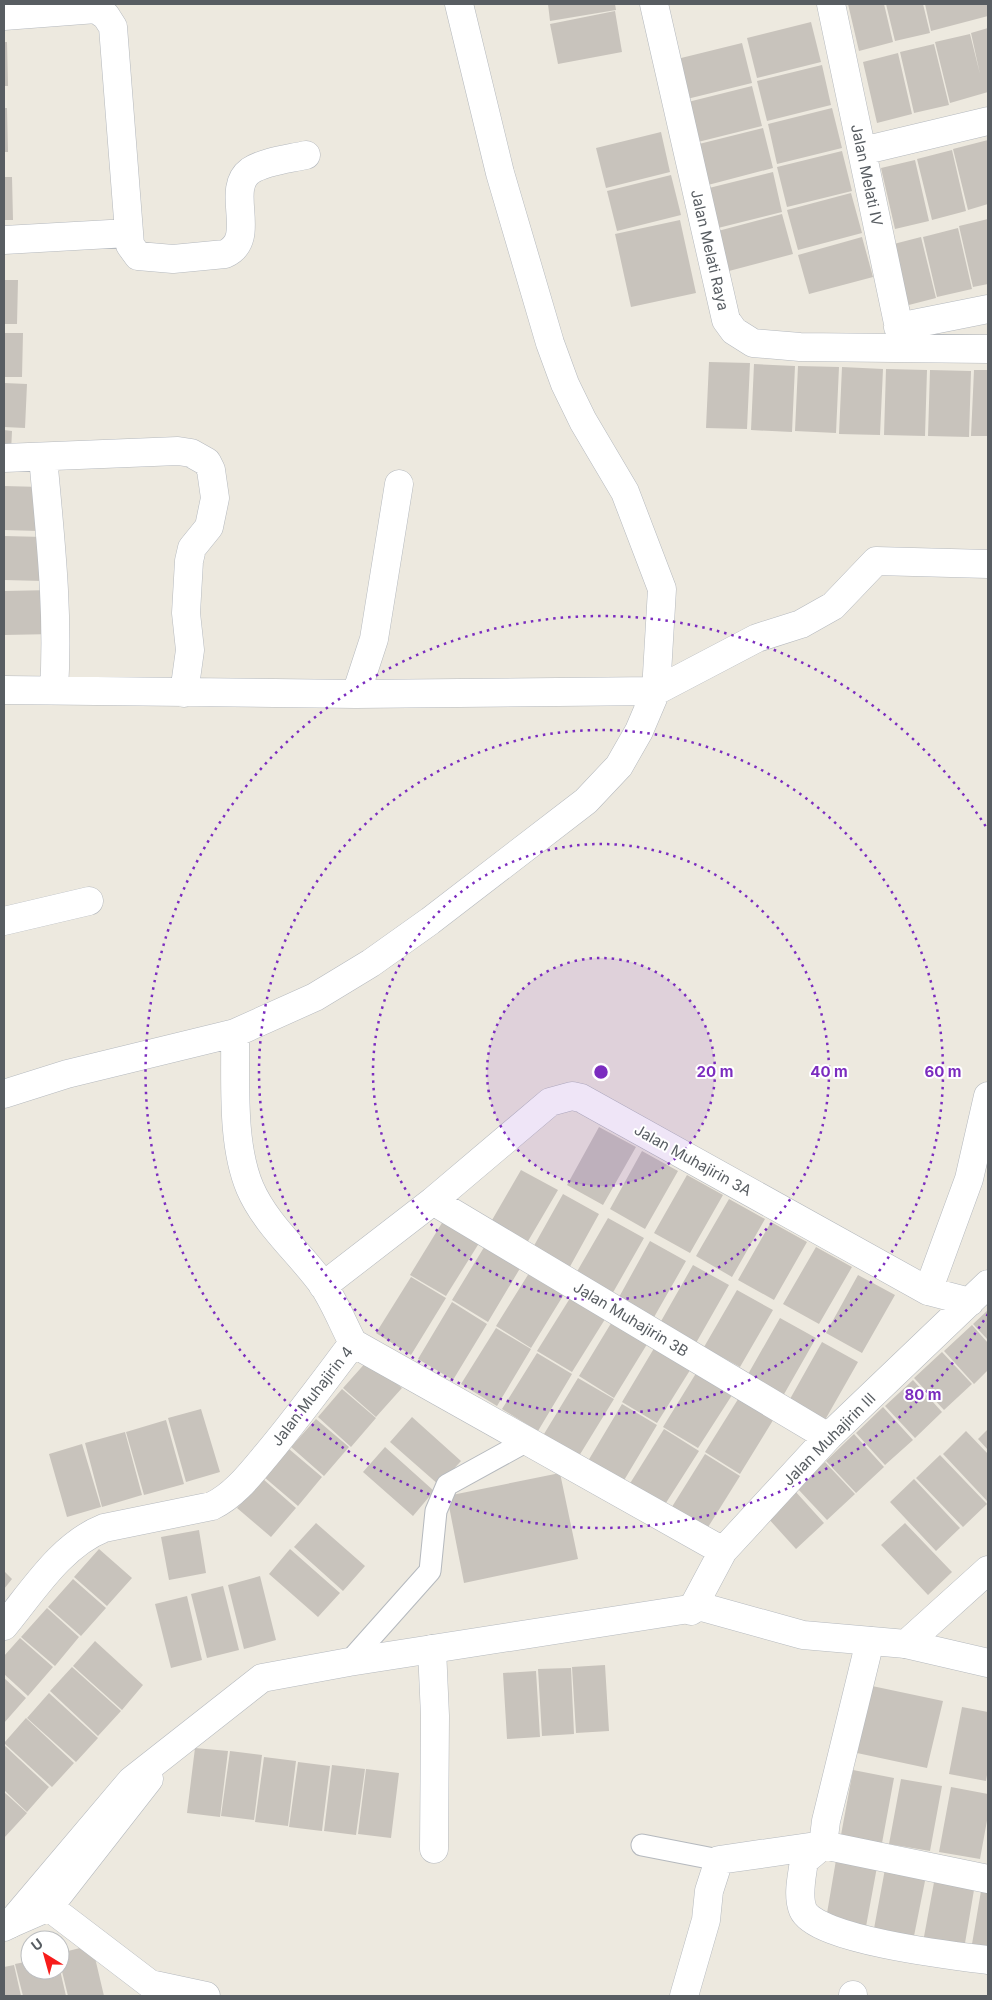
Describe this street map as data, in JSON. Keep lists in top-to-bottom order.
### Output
{
  "streets": {
    "street": [
      "Jalan Melati IV",
      "Jalan Melati Raya",
      "Jalan Muhajirin 3A",
      "Jalan Muhajirin 3B",
      "Jalan Muhajirin 4",
      "Jalan Muhajirin III"
    ]
  },
  "crossings": [
    ["Jalan Melati IV", "Jalan Melati Raya"],
    ["Jalan Muhajirin 3A", "Jalan Muhajirin 3B"],
    ["Jalan Muhajirin 3A", "Jalan Muhajirin III"],
    ["Jalan Muhajirin 3B", "Jalan Muhajirin III"],
    ["Jalan Muhajirin 4", "Jalan Muhajirin III"]
  ],
  "north": "top left",
  "rings": [
    "20 m",
    "40 m",
    "60 m",
    "80 m"
  ]
}
